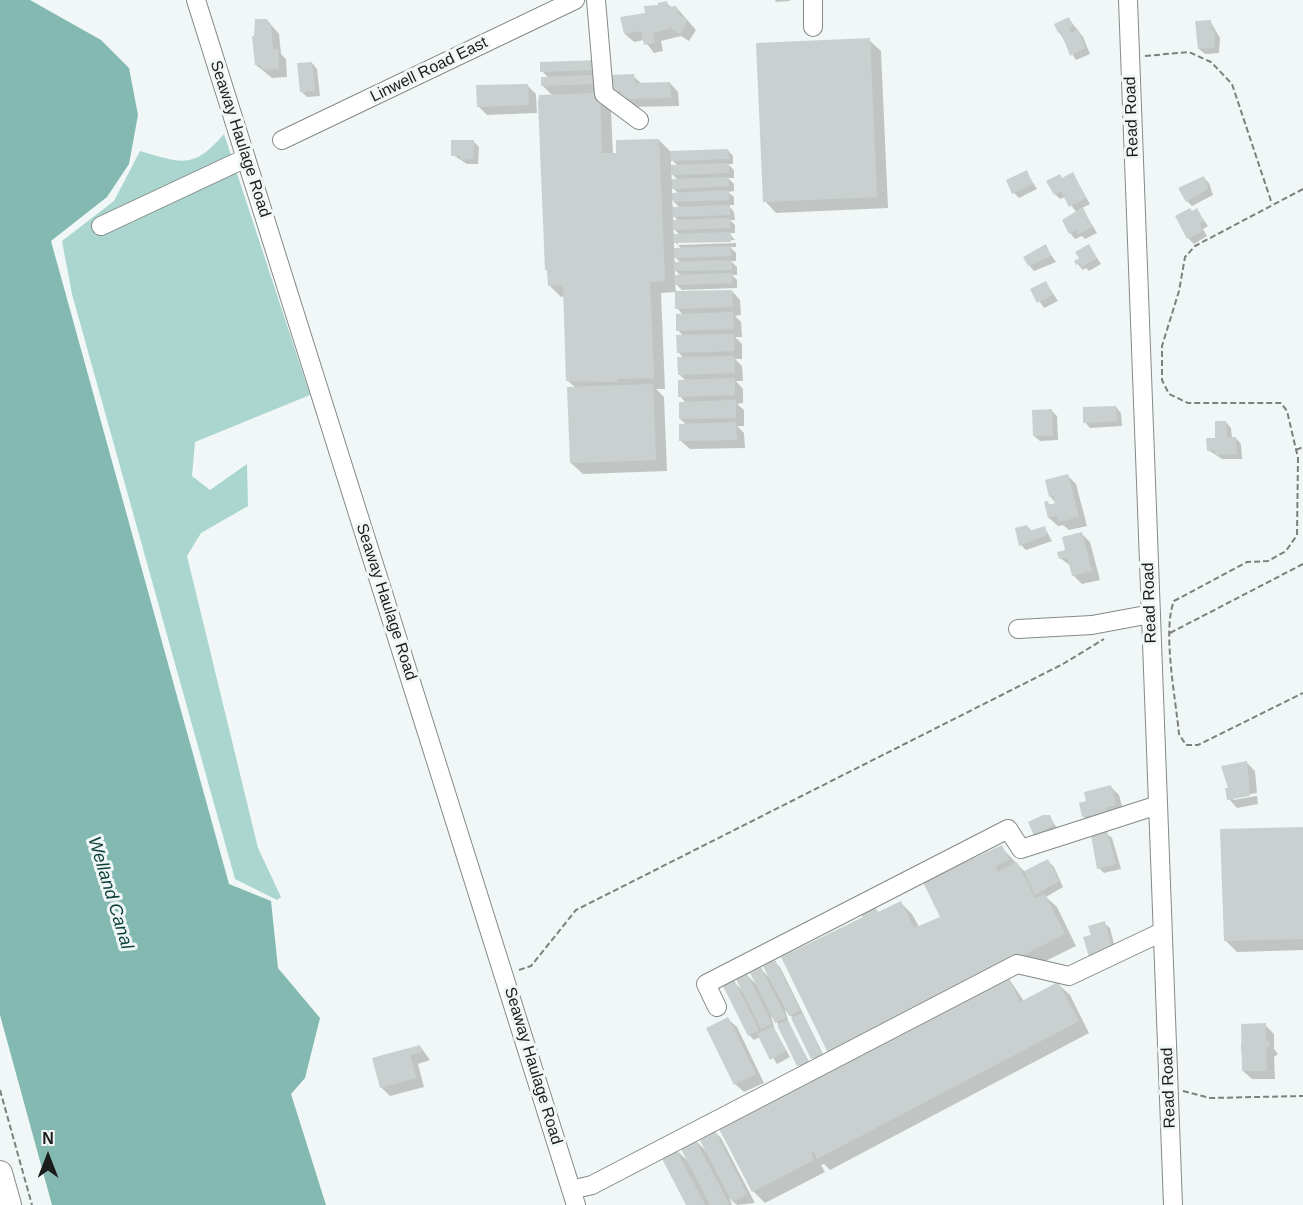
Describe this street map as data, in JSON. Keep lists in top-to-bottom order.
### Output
{
  "streets": {
    "street": ["Linwell Road East", "Read Road", "Seaway Haulage Road"]
  },
  "water": ["Welland Canal"],
  "north": "top"
}
